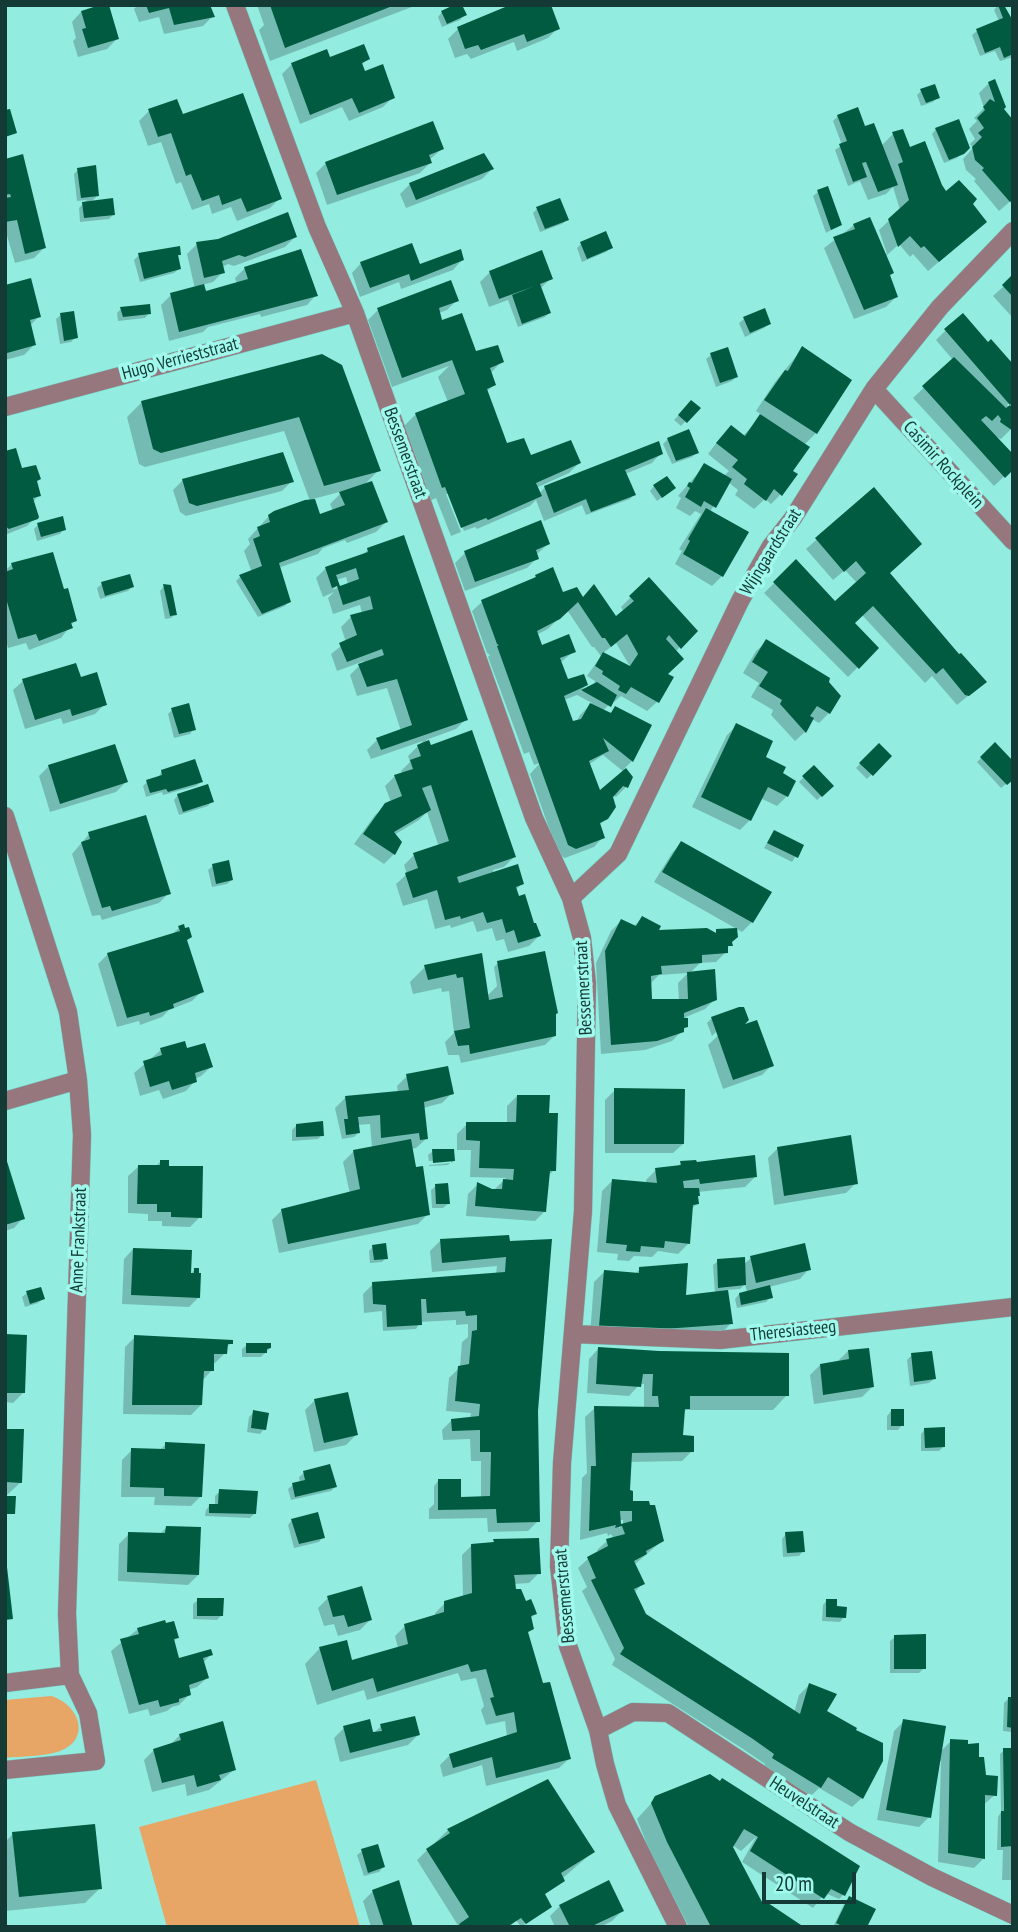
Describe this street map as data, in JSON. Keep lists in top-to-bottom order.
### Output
{
  "streets": {
    "street": [
      "Hugo Verrieststraat",
      "Bessemerstraat",
      "Casimir Rockplein",
      "Wijngaardstraat",
      "Anne Frankstraat",
      "Theresiasteeg",
      "Heuvelstraat"
    ]
  },
  "crossings": [
    ["Hugo Verrieststraat", "Bessemerstraat"],
    ["Bessemerstraat", "Wijngaardstraat"],
    ["Bessemerstraat", "Theresiasteeg"],
    ["Bessemerstraat", "Heuvelstraat"],
    ["Casimir Rockplein", "Wijngaardstraat"]
  ],
  "scale_bar": "20 m"
}
